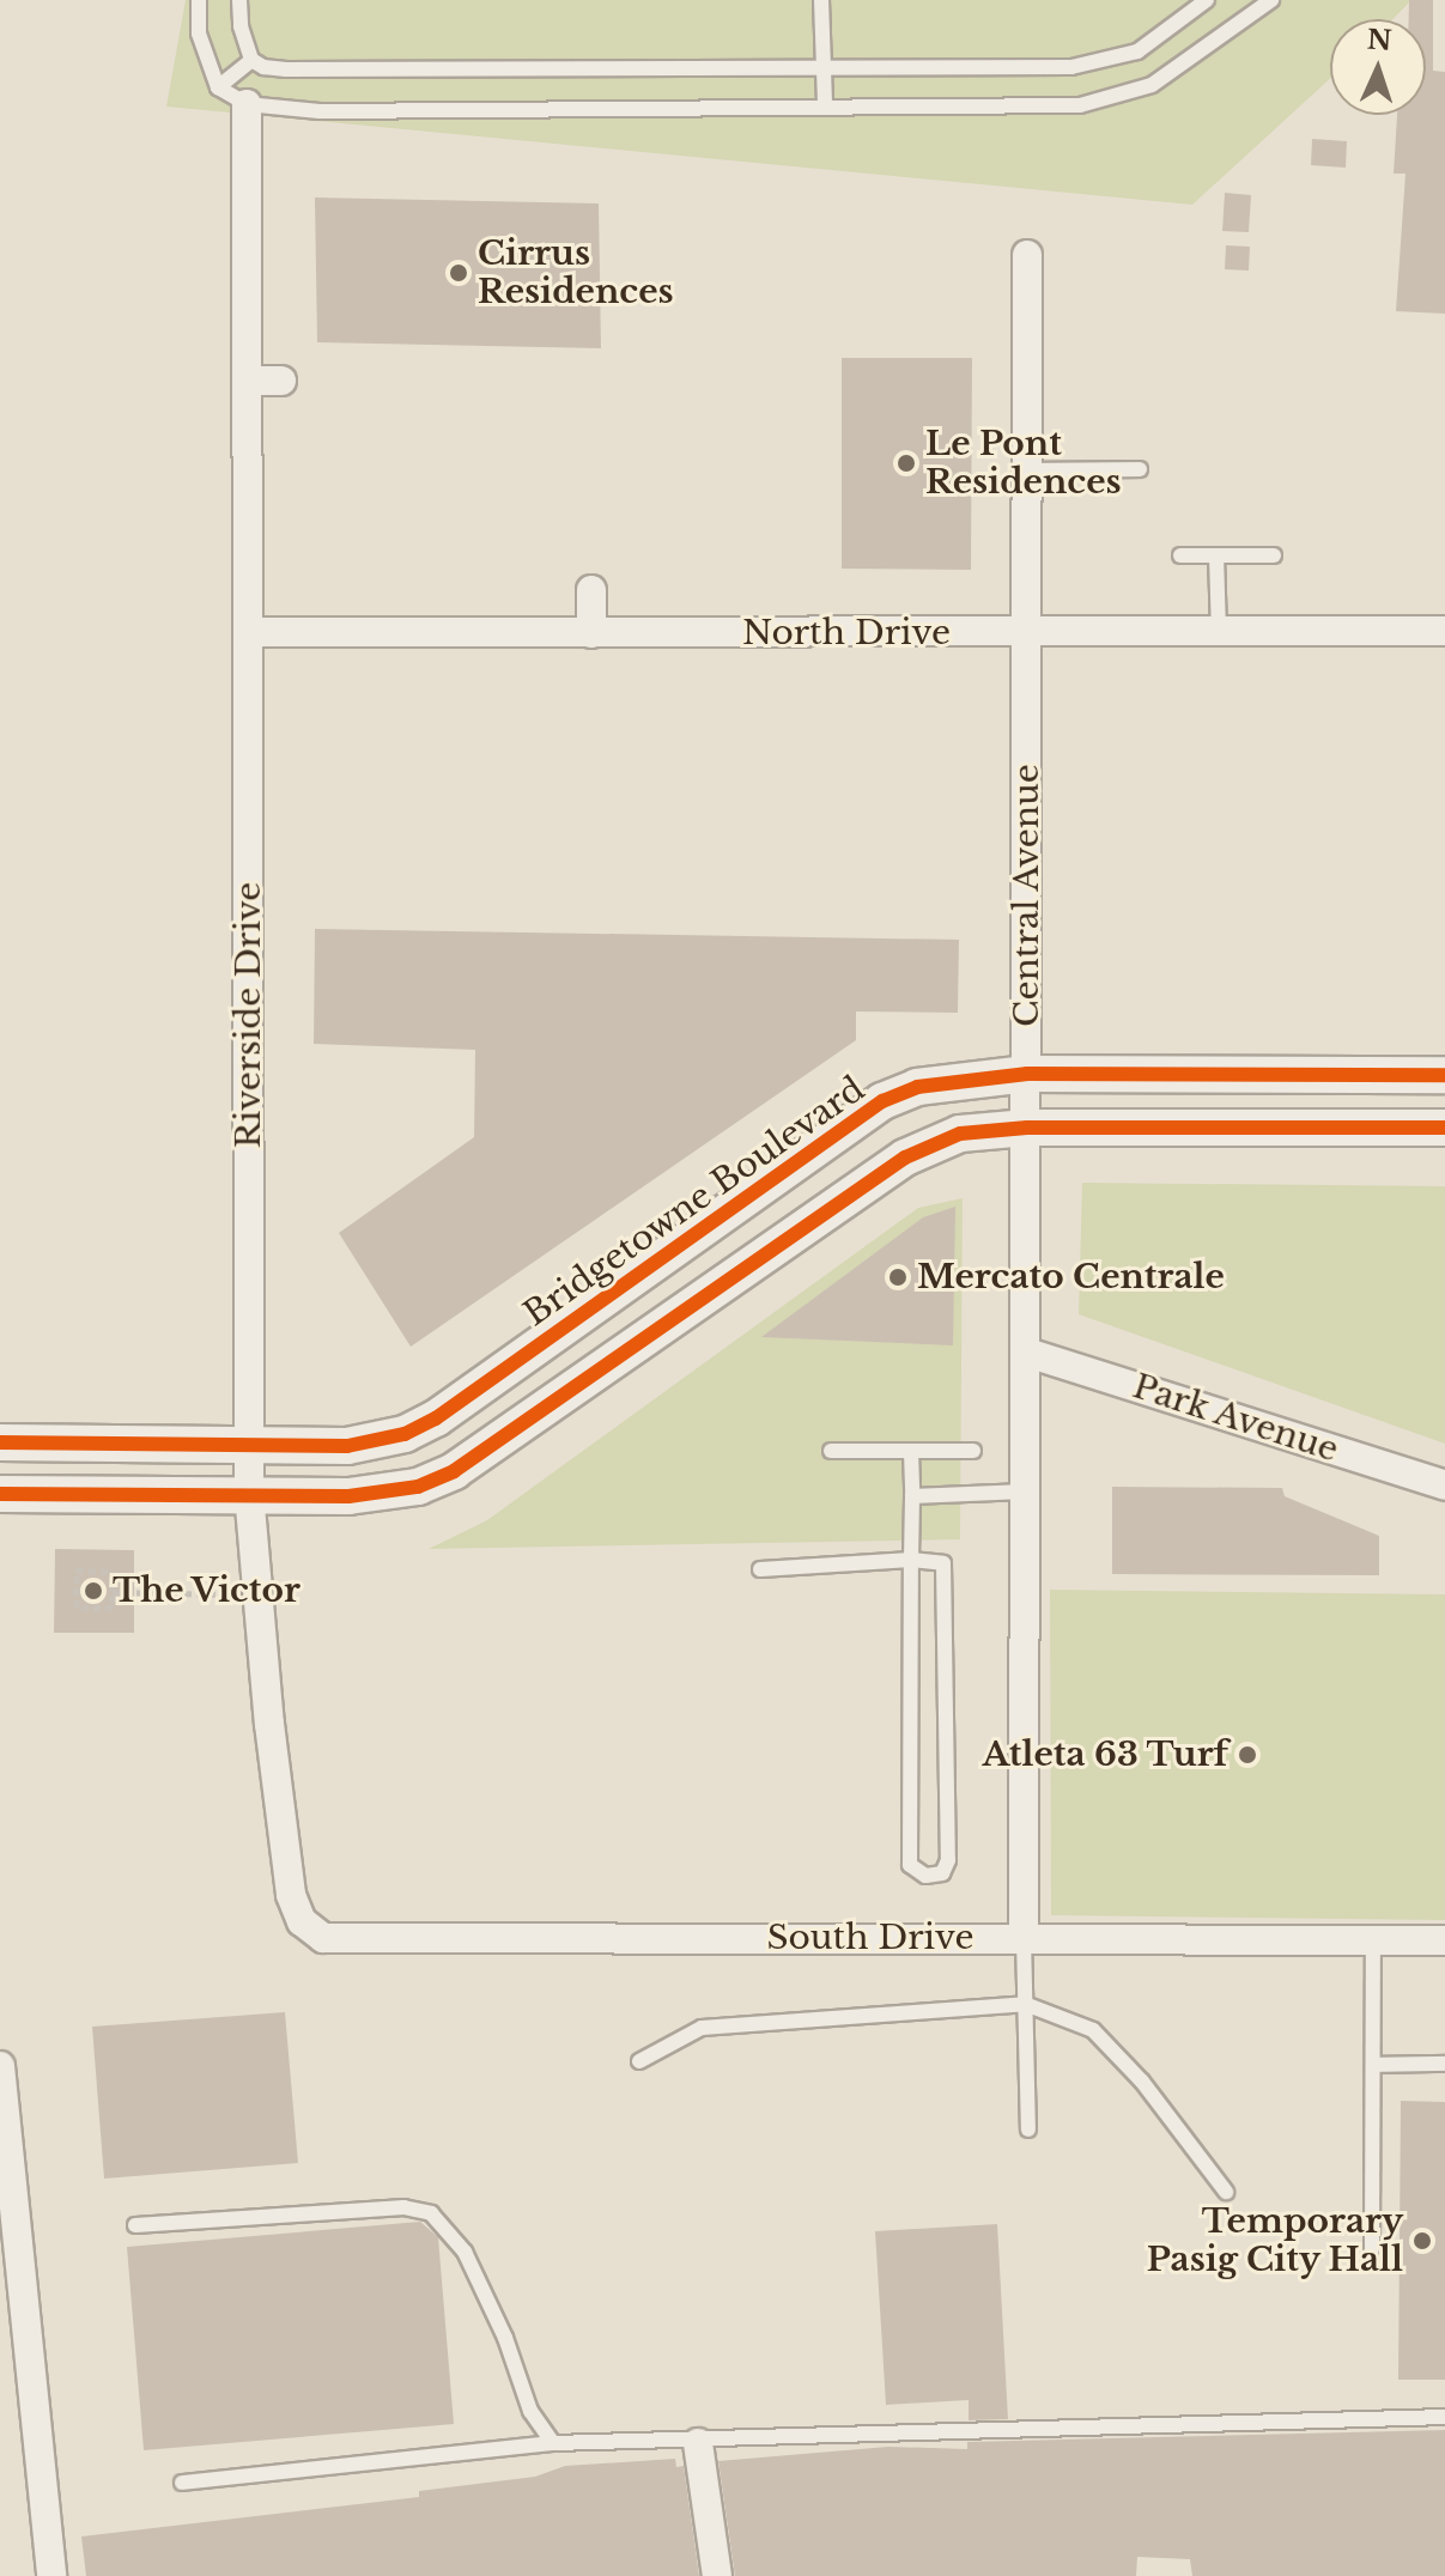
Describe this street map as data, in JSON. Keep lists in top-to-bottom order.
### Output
{
  "streets": {
    "street": [
      "North Drive",
      "Central Avenue",
      "Riverside Drive",
      "Bridgetowne Boulevard",
      "Park Avenue",
      "South Drive"
    ]
  },
  "crossings": [
    ["North Drive", "Central Avenue"],
    ["North Drive", "Riverside Drive"],
    ["Central Avenue", "Bridgetowne Boulevard"],
    ["Central Avenue", "Park Avenue"],
    ["Central Avenue", "South Drive"],
    ["Riverside Drive", "Bridgetowne Boulevard"],
    ["Riverside Drive", "South Drive"]
  ],
  "places": [
    "Cirrus Residences",
    "Le Pont Residences",
    "Mercato Centrale",
    "The Victor",
    "Atleta 63 Turf",
    "Temporary Pasig City Hall"
  ],
  "north": "top"
}
